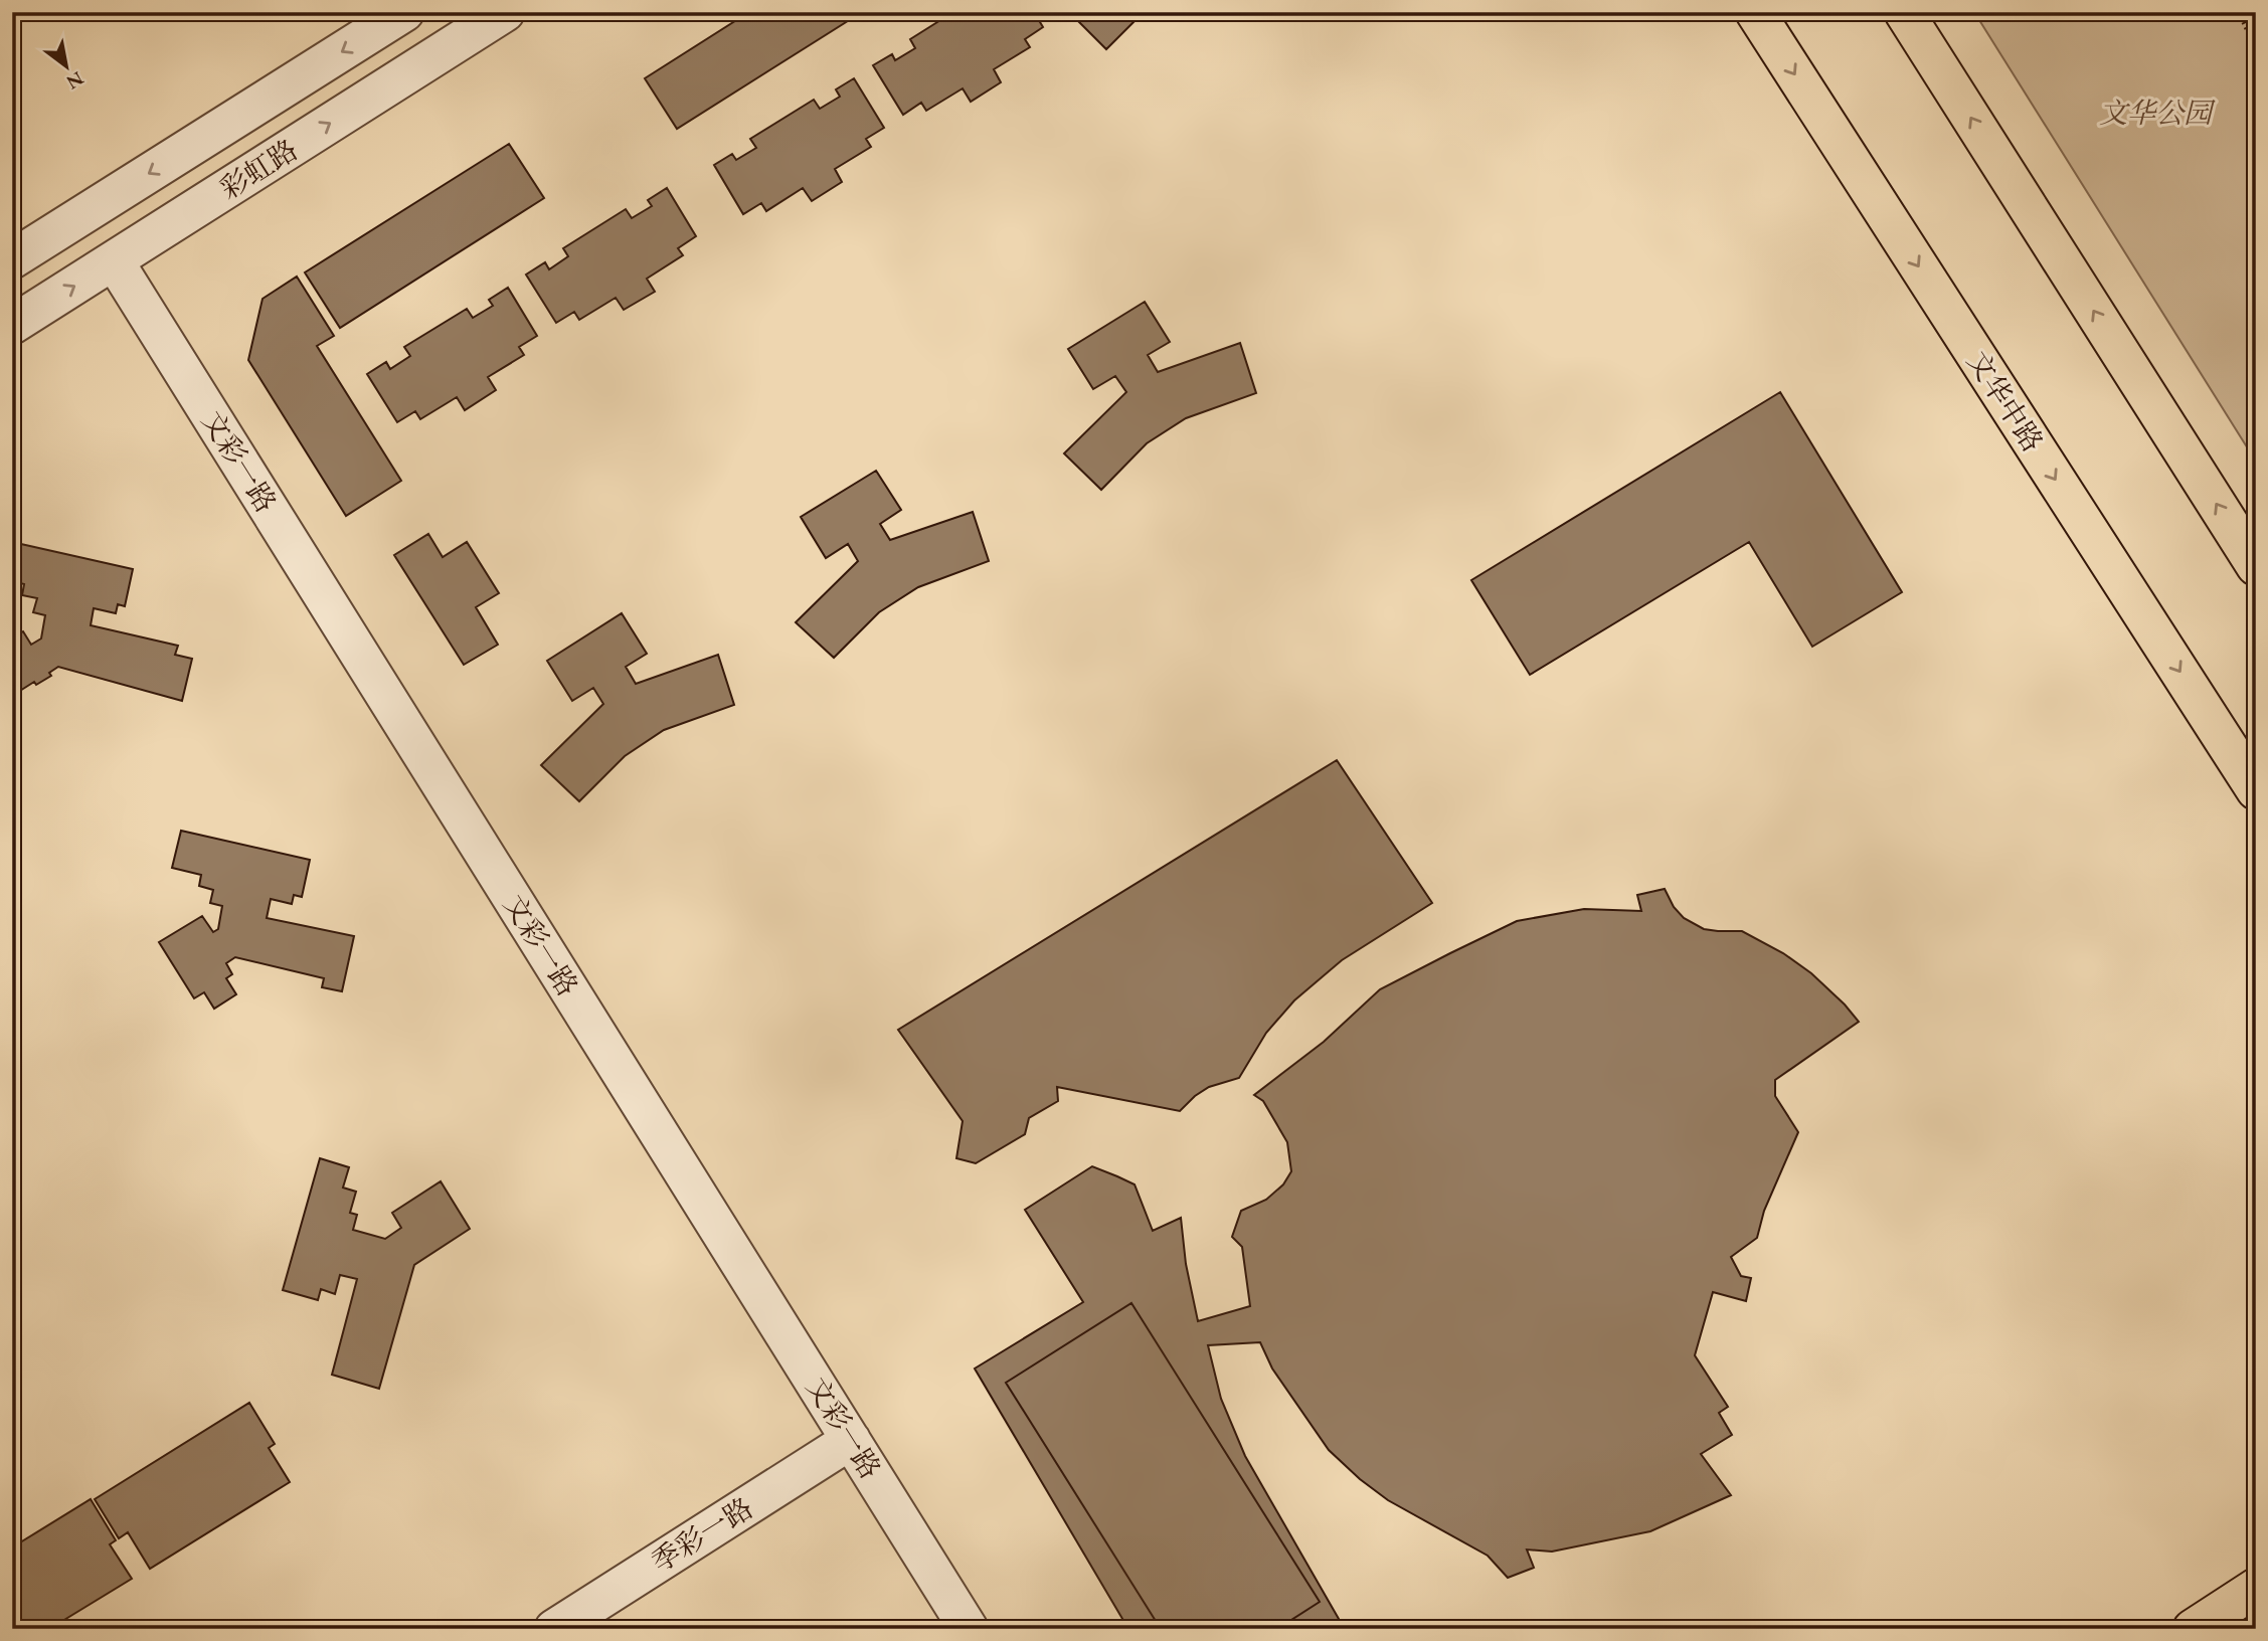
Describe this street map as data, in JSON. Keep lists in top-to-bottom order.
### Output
{
  "streets": {
    "main road": ["文华中路"],
    "street": ["彩虹路", "文彩一路", "季彩一路"]
  },
  "crossings": [
    ["彩虹路", "文彩一路"],
    ["文彩一路", "季彩一路"]
  ],
  "parks": ["文华公园"],
  "north": "bottom right"
}
